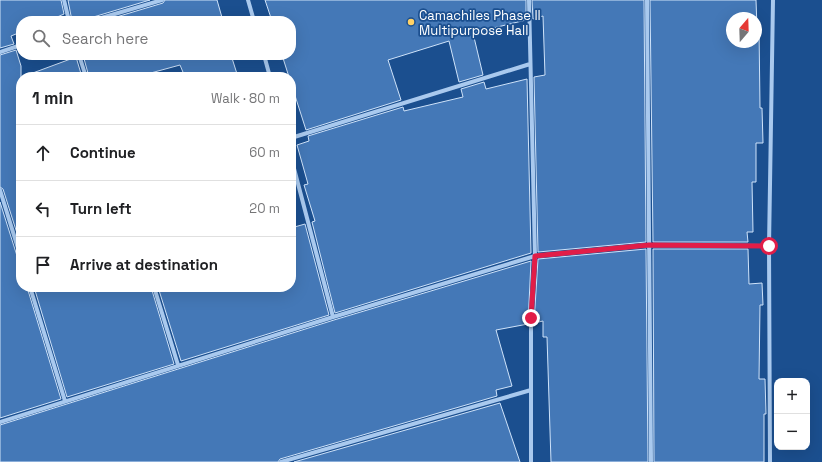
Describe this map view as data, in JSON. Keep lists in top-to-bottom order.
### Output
{
  "places": ["Camachiles Phase II Multipurpose Hall"],
  "north": "top",
  "page": {
    "search": "Search here",
    "heading": ["1 min", "Walk · 80 m"],
    "list": [
      ["Continue", "60 m"],
      ["Turn left", "20 m"],
      "Arrive at destination"
    ],
    "map_buttons": ["+", "−"]
  }
}
